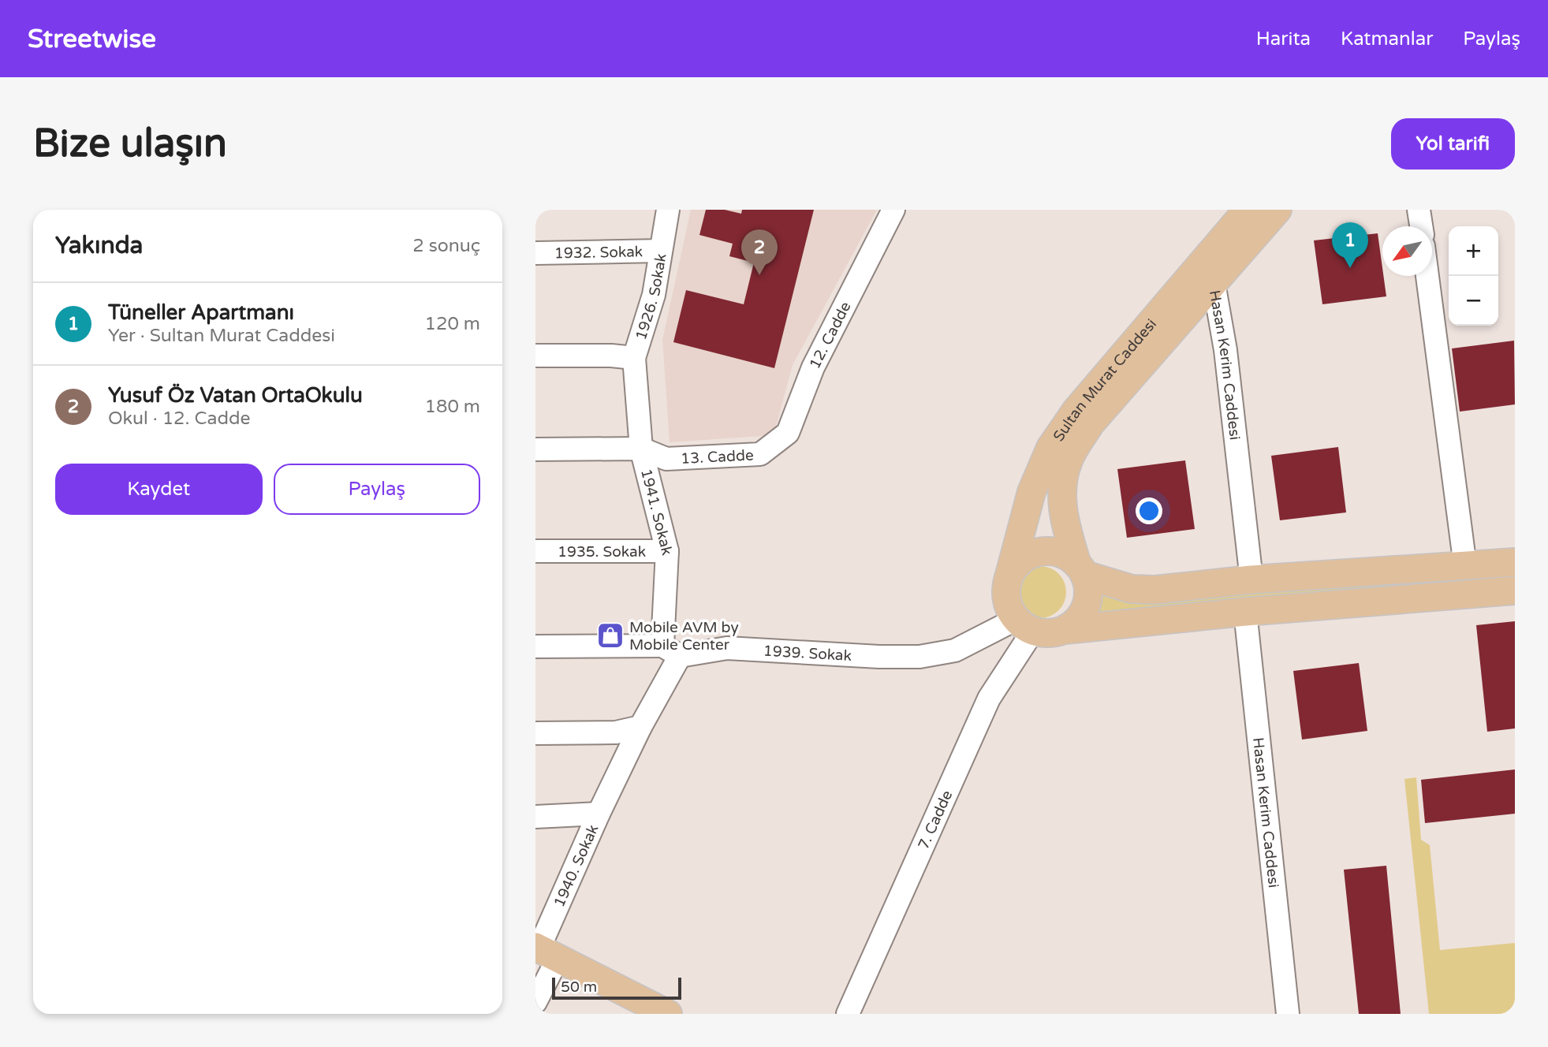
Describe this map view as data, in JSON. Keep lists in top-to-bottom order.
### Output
{
  "streets": {
    "main road": ["Sultan Murat Caddesi"],
    "street": [
      "1932. Sokak",
      "1926. Sokak",
      "12. Cadde",
      "Hasan Kerim Caddesi",
      "13. Cadde",
      "1941. Sokak",
      "1935. Sokak",
      "1939. Sokak",
      "7. Cadde",
      "1940. Sokak"
    ]
  },
  "crossings": [
    ["1932. Sokak", "1926. Sokak"],
    ["1926. Sokak", "1941. Sokak"],
    ["12. Cadde", "13. Cadde"],
    ["Hasan Kerim Caddesi", "Sultan Murat Caddesi"],
    ["Sultan Murat Caddesi", "1939. Sokak"],
    ["Sultan Murat Caddesi", "7. Cadde"],
    ["13. Cadde", "1941. Sokak"],
    ["1941. Sokak", "1935. Sokak"],
    ["1941. Sokak", "1939. Sokak"],
    ["1939. Sokak", "7. Cadde"]
  ],
  "places": {
    "shop": ["Mobile AVM by Mobile Center"]
  },
  "scale_bar": "50 m",
  "north": "bottom left",
  "page": {
    "header": "Streetwise",
    "nav": ["Harita", "Katmanlar", "Paylaş"],
    "buttons": [
      "Yol tarifi",
      ["Kaydet", "Paylaş"]
    ],
    "title": "Bize ulaşın",
    "heading": ["Yakında", "2 sonuç"],
    "pins": ["1", "2"],
    "map_buttons": ["+", "−"],
    "list": [
      {
        "mark": "1",
        "name": "Tüneller Apartmanı",
        "note": "Yer · Sultan Murat Caddesi",
        "value": "120 m"
      },
      {
        "mark": "2",
        "name": "Yusuf Öz Vatan OrtaOkulu",
        "note": "Okul · 12. Cadde",
        "value": "180 m"
      }
    ],
    "scale": "50 m"
  }
}
